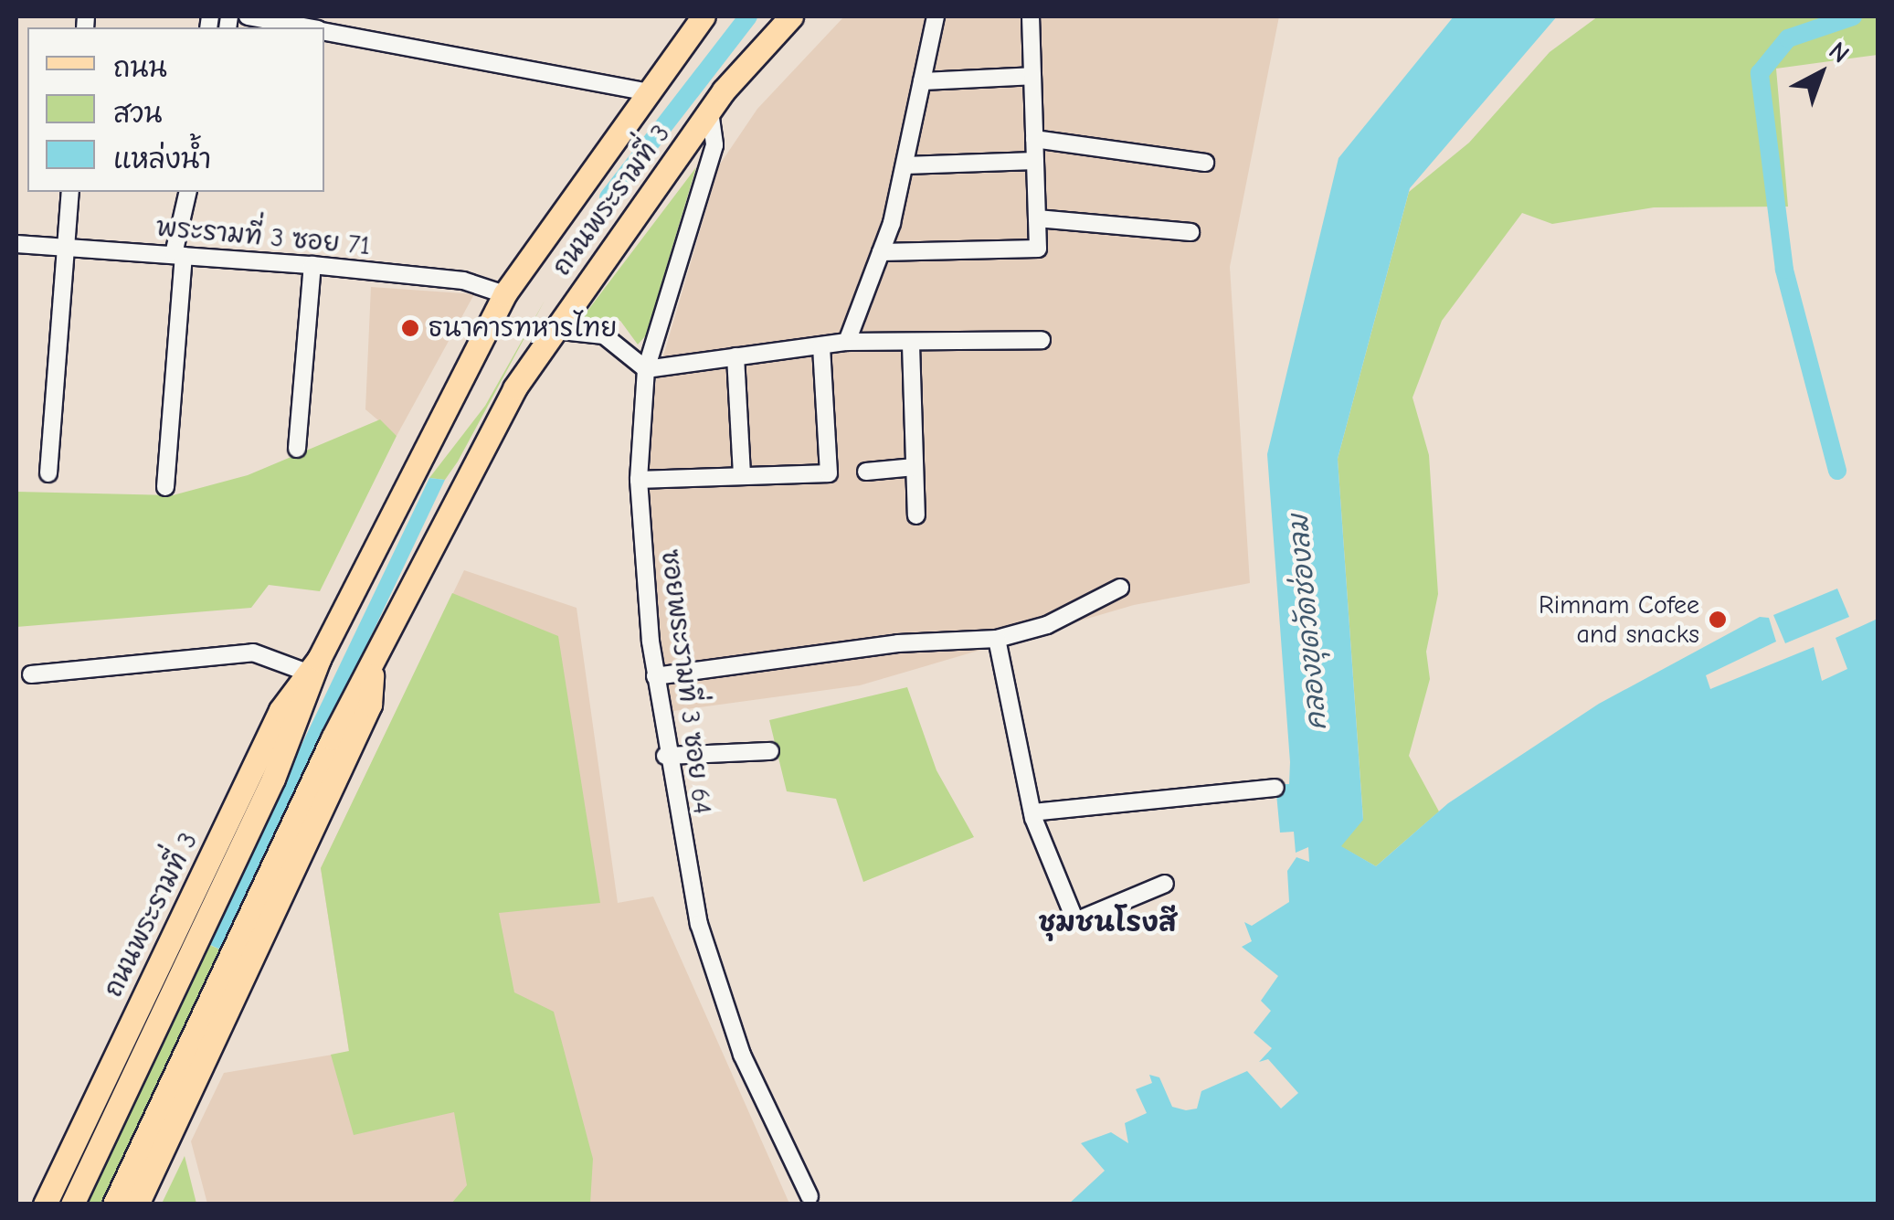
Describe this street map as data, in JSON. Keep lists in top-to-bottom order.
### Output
{
  "streets": {
    "main road": ["ถนนพระรามที่ 3"],
    "street": ["พระรามที่ 3 ซอย 71", "ซอยพระรามที่ 3 ซอย 64"]
  },
  "crossings": [
    ["ถนนพระรามที่ 3", "พระรามที่ 3 ซอย 71"],
    ["ถนนพระรามที่ 3", "ซอยพระรามที่ 3 ซอย 64"]
  ],
  "districts": ["ชุมชนโรงสี"],
  "water": ["คลองขุดวัดช่องลม"],
  "places": ["ธนาคารทหารไทย", "Rimnam Cofee and snacks"],
  "legend": ["ถนน", "สวน", "แหล่งน้ำ"],
  "north": "top right"
}
